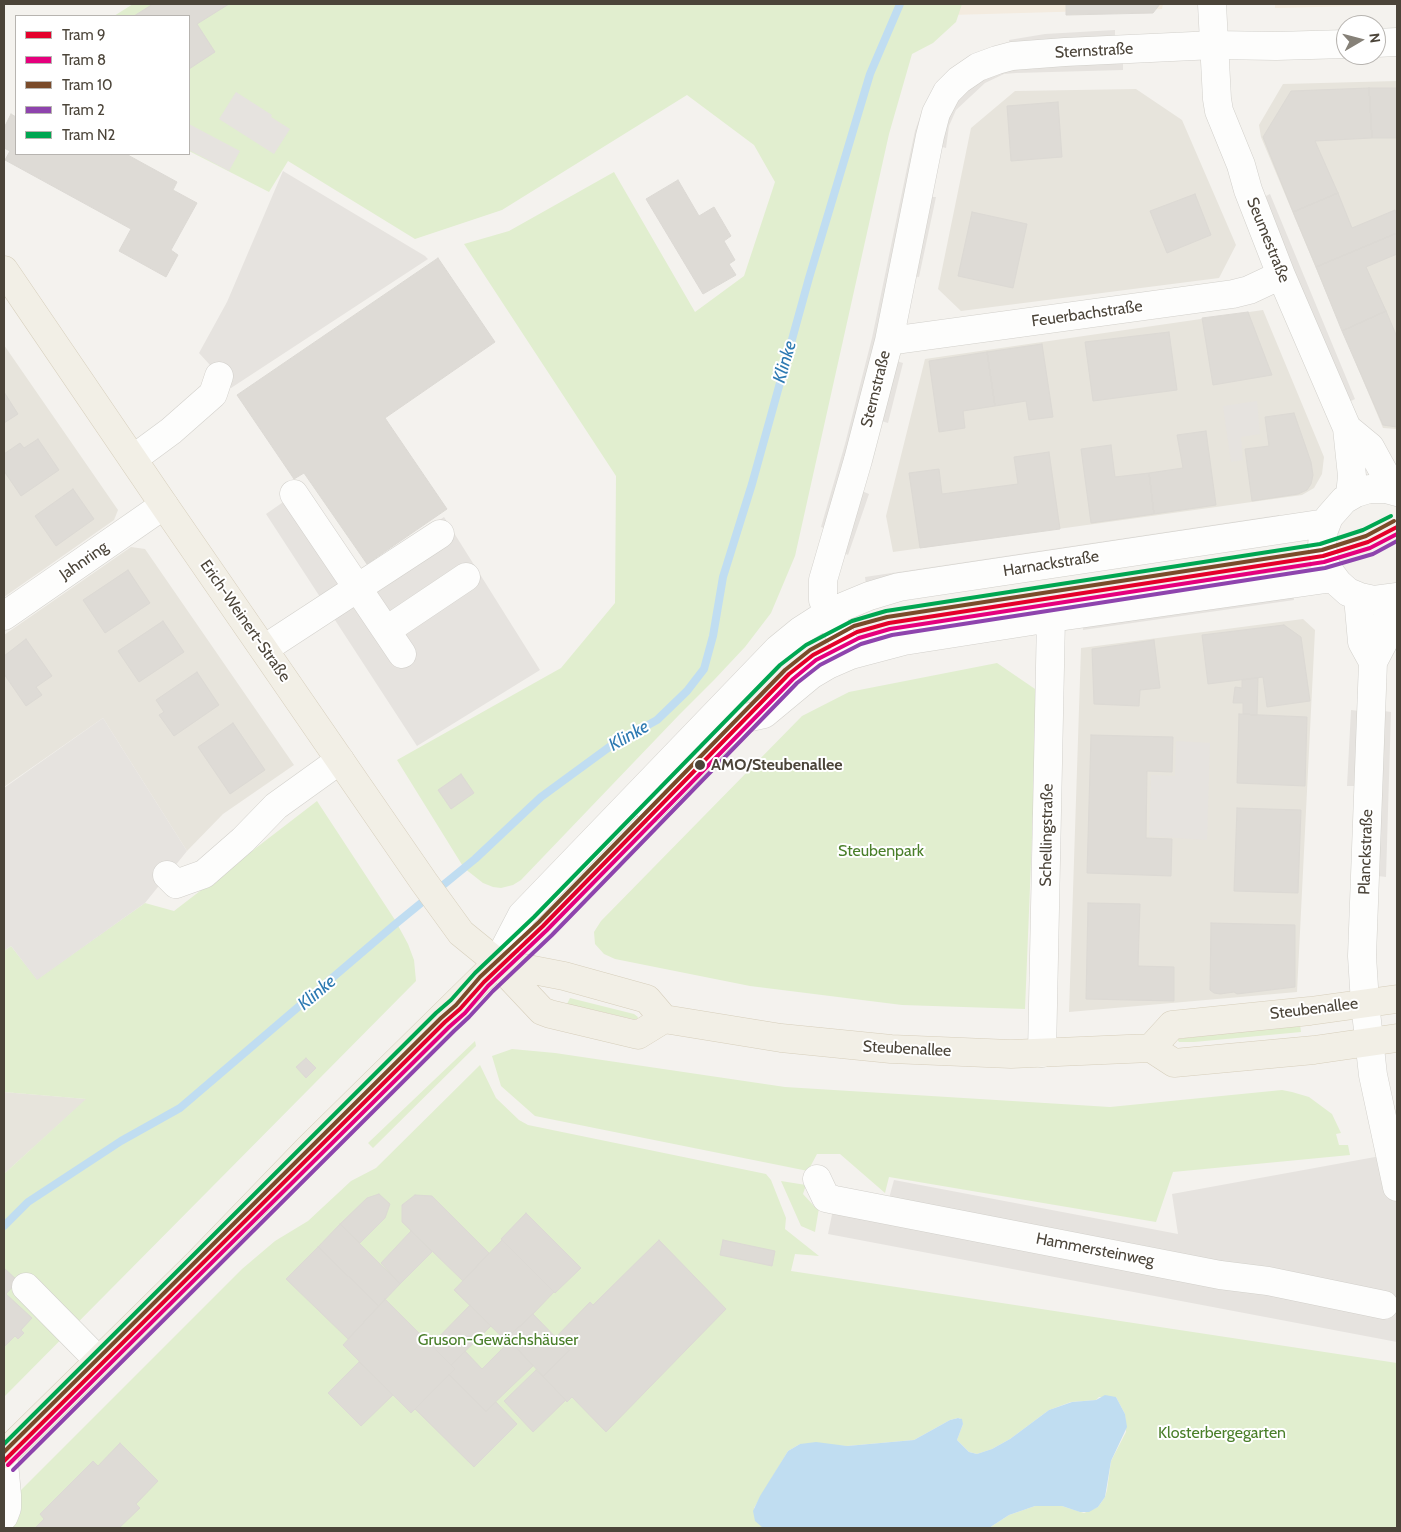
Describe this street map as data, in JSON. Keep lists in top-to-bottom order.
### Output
{
  "streets": {
    "main road": ["Erich-Weinert-Straße", "Steubenallee"],
    "street": [
      "Sternstraße",
      "Seumestraße",
      "Feuerbachstraße",
      "Jahnring",
      "Harnackstraße",
      "Schellingstraße",
      "Planckstraße",
      "Hammersteinweg"
    ]
  },
  "crossings": [
    ["Sternstraße", "Seumestraße"],
    ["Sternstraße", "Feuerbachstraße"],
    ["Sternstraße", "Harnackstraße"],
    ["Seumestraße", "Feuerbachstraße"],
    ["Jahnring", "Erich-Weinert-Straße"],
    ["Schellingstraße", "Steubenallee"],
    ["Planckstraße", "Steubenallee"]
  ],
  "water": ["Klinke"],
  "parks": ["Steubenpark", "Gruson-Gewächshäuser", "Klosterbergegarten"],
  "places": ["AMO/Steubenallee"],
  "lines": [
    "tram line N2",
    "tram line 10",
    "tram line 9",
    "tram line 8",
    "tram line 2"
  ],
  "legend": [
    "Tram 9",
    "Tram 8",
    "Tram 10",
    "Tram 2",
    "Tram N2"
  ],
  "north": "right"
}
